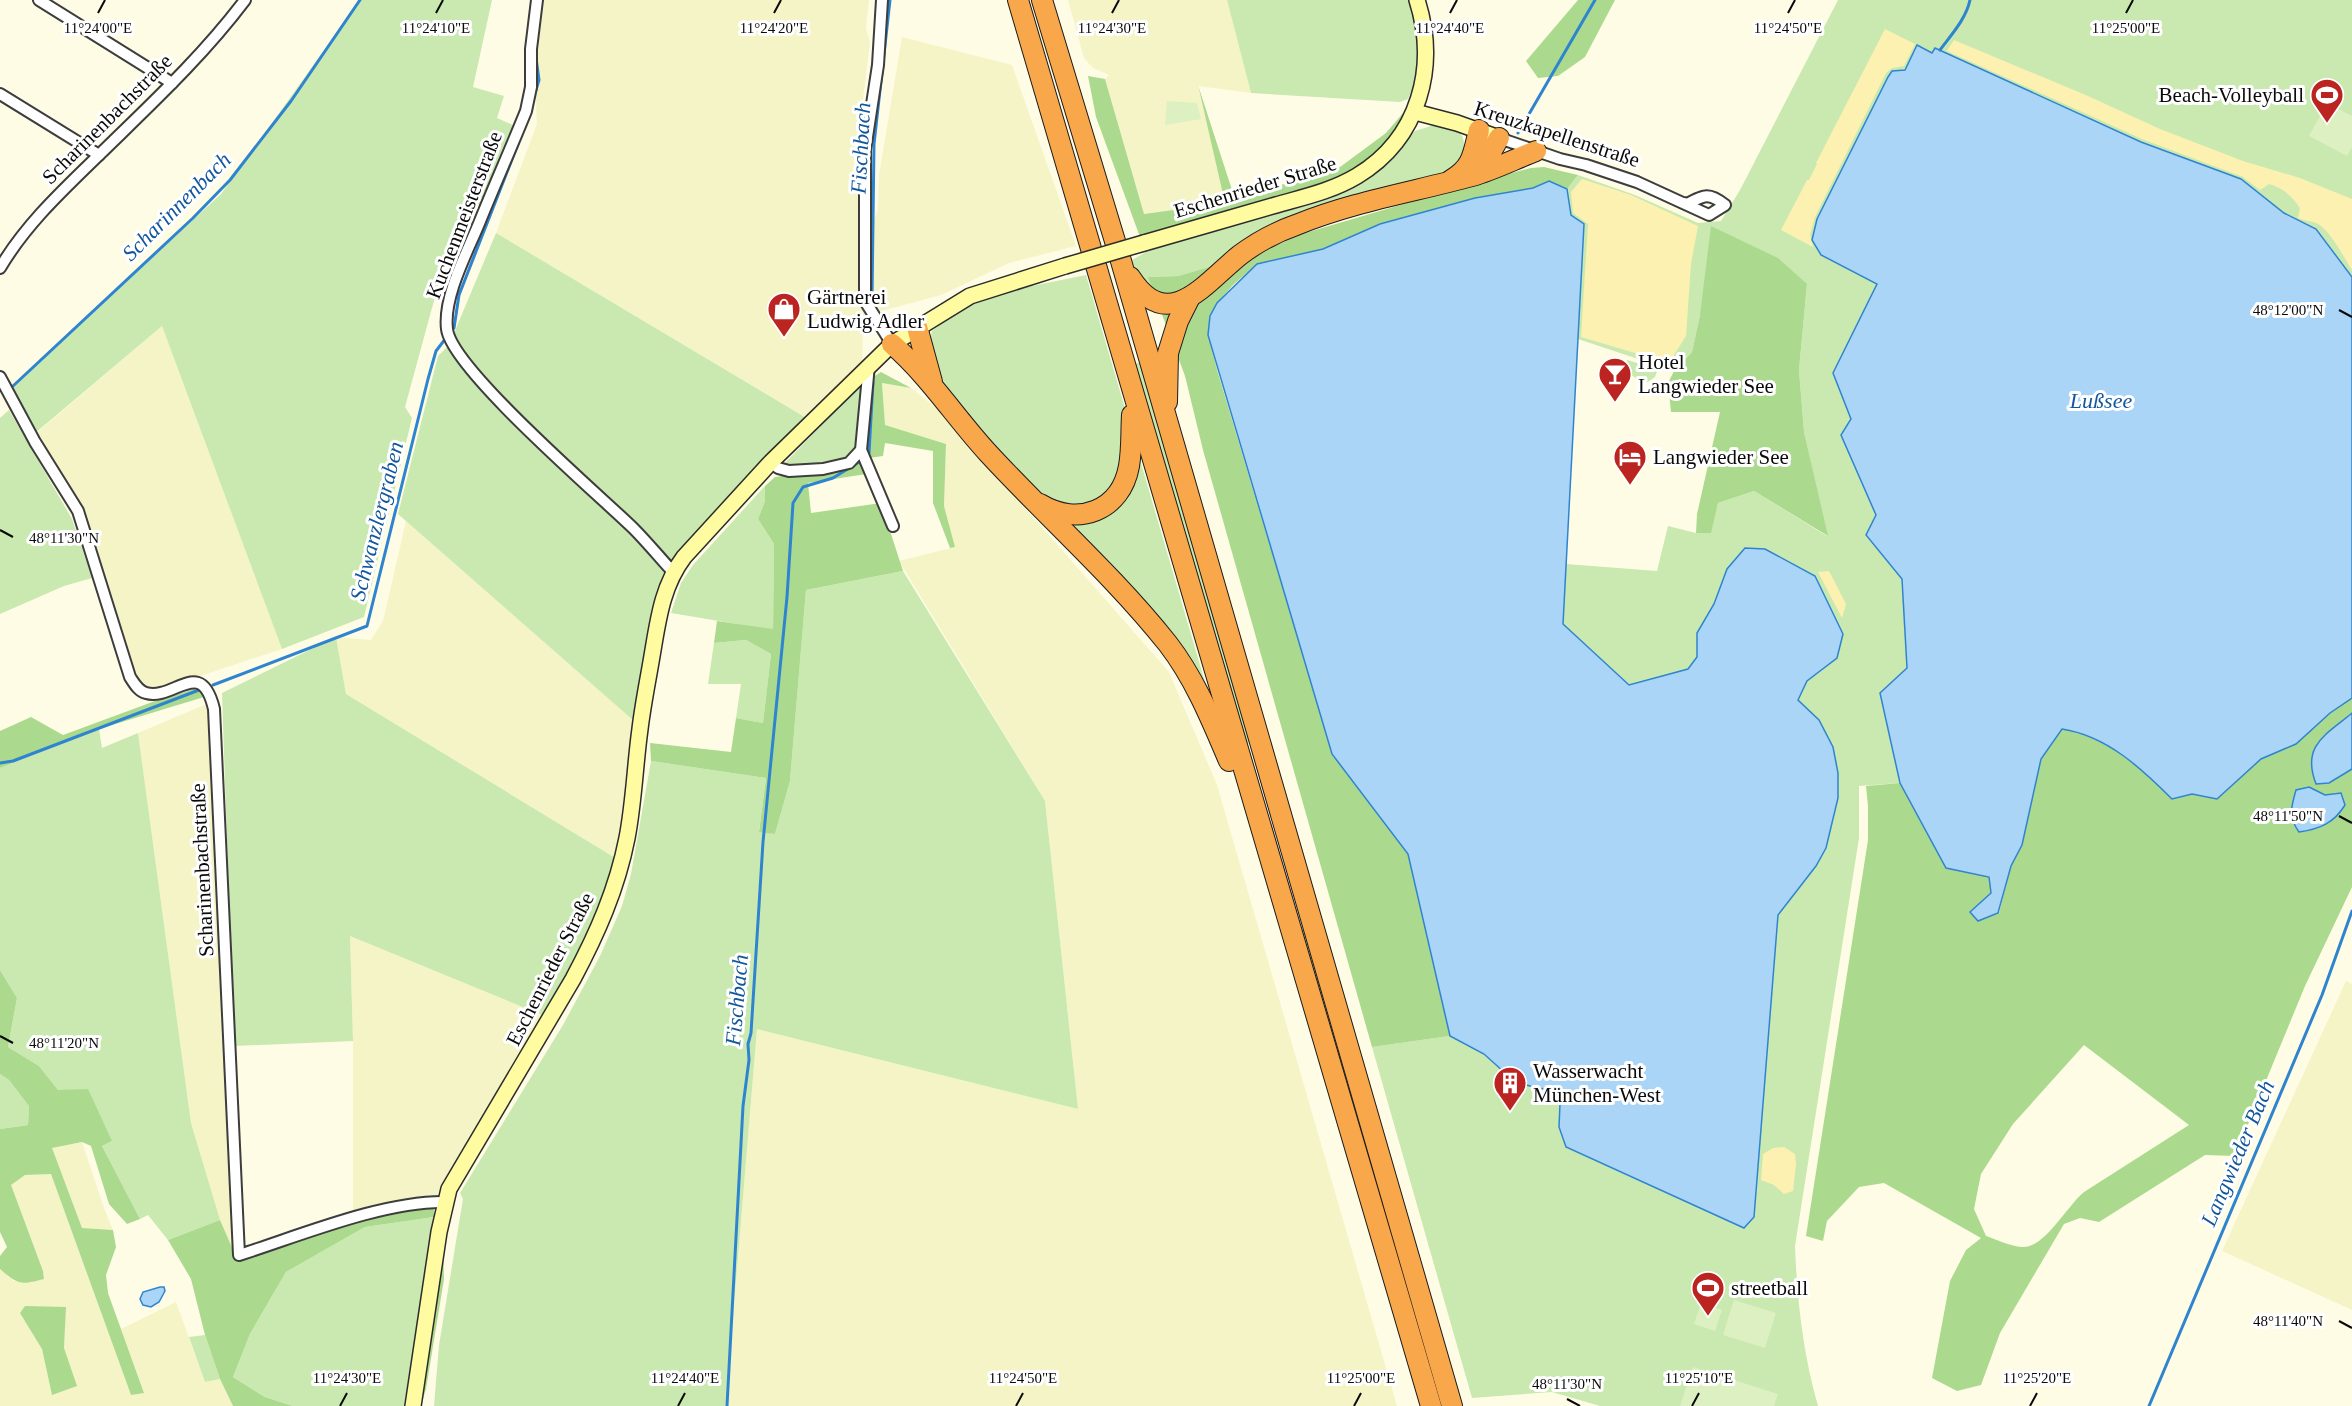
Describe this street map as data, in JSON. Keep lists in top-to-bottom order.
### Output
{
  "streets": {
    "street": [
      "Scharinenbachstraße",
      "Kreuzkapellenstraße",
      "Eschenrieder Straße",
      "Kuchenmeisterstraße"
    ]
  },
  "crossings": [
    ["Scharinenbachstraße", "Eschenrieder Straße"],
    ["Kreuzkapellenstraße", "Eschenrieder Straße"],
    ["Eschenrieder Straße", "Kuchenmeisterstraße"]
  ],
  "water": [
    "Fischbach",
    "Scharinnenbach",
    "Lußsee",
    "Schwanzlergraben",
    "Langwieder Bach"
  ],
  "places": {
    "sports": ["Beach-Volleyball", "streetball"],
    "shop": ["Gärtnerei Ludwig Adler"],
    "bar": ["Hotel Langwieder See"],
    "hotel": ["Langwieder See"],
    "building": ["Wasserwacht München-West"]
  },
  "coordinates": [
    "11°24'00\"E",
    "11°24'10\"E",
    "11°24'20\"E",
    "11°24'30\"E",
    "11°24'40\"E",
    "11°24'50\"E",
    "11°25'00\"E",
    "48°12'00\"N",
    "48°11'30\"N",
    "48°11'50\"N",
    "48°11'20\"N",
    "48°11'40\"N",
    "11°25'10\"E",
    "11°25'20\"E"
  ]
}
